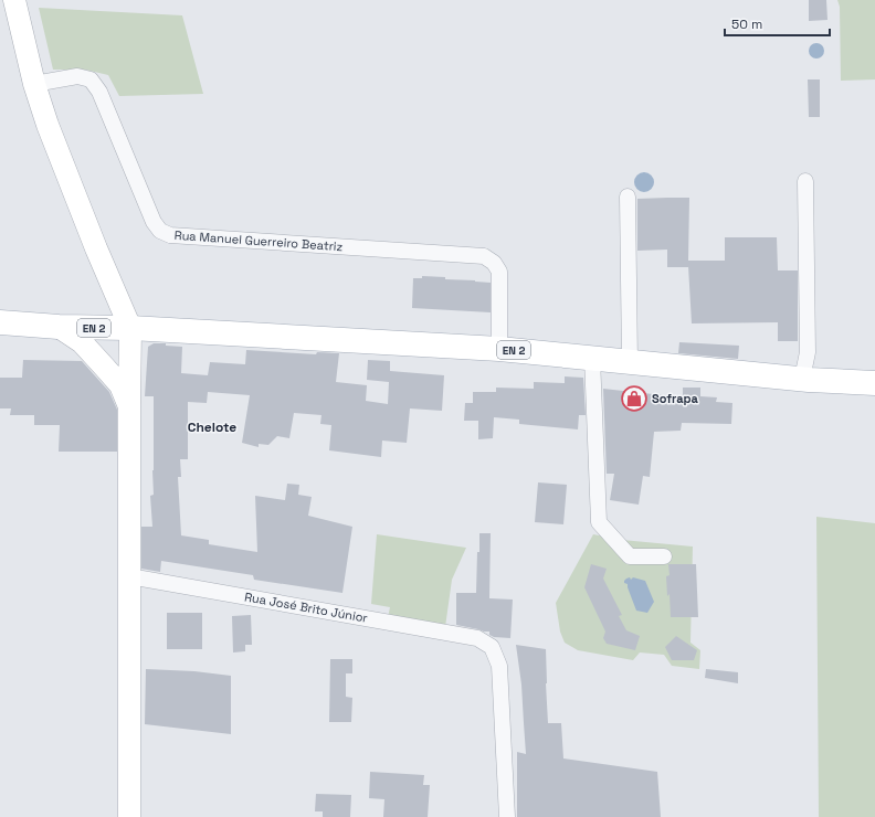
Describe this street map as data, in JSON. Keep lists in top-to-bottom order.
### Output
{
  "streets": {
    "main road": ["EN 2"],
    "street": ["Rua Manuel Guerreiro Beatriz", "Rua José Brito Júnior"]
  },
  "crossings": [
    ["Rua Manuel Guerreiro Beatriz", "EN 2"]
  ],
  "districts": ["Chelote"],
  "places": {
    "shop": ["Sofrapa"]
  },
  "scale_bar": "50 m"
}
